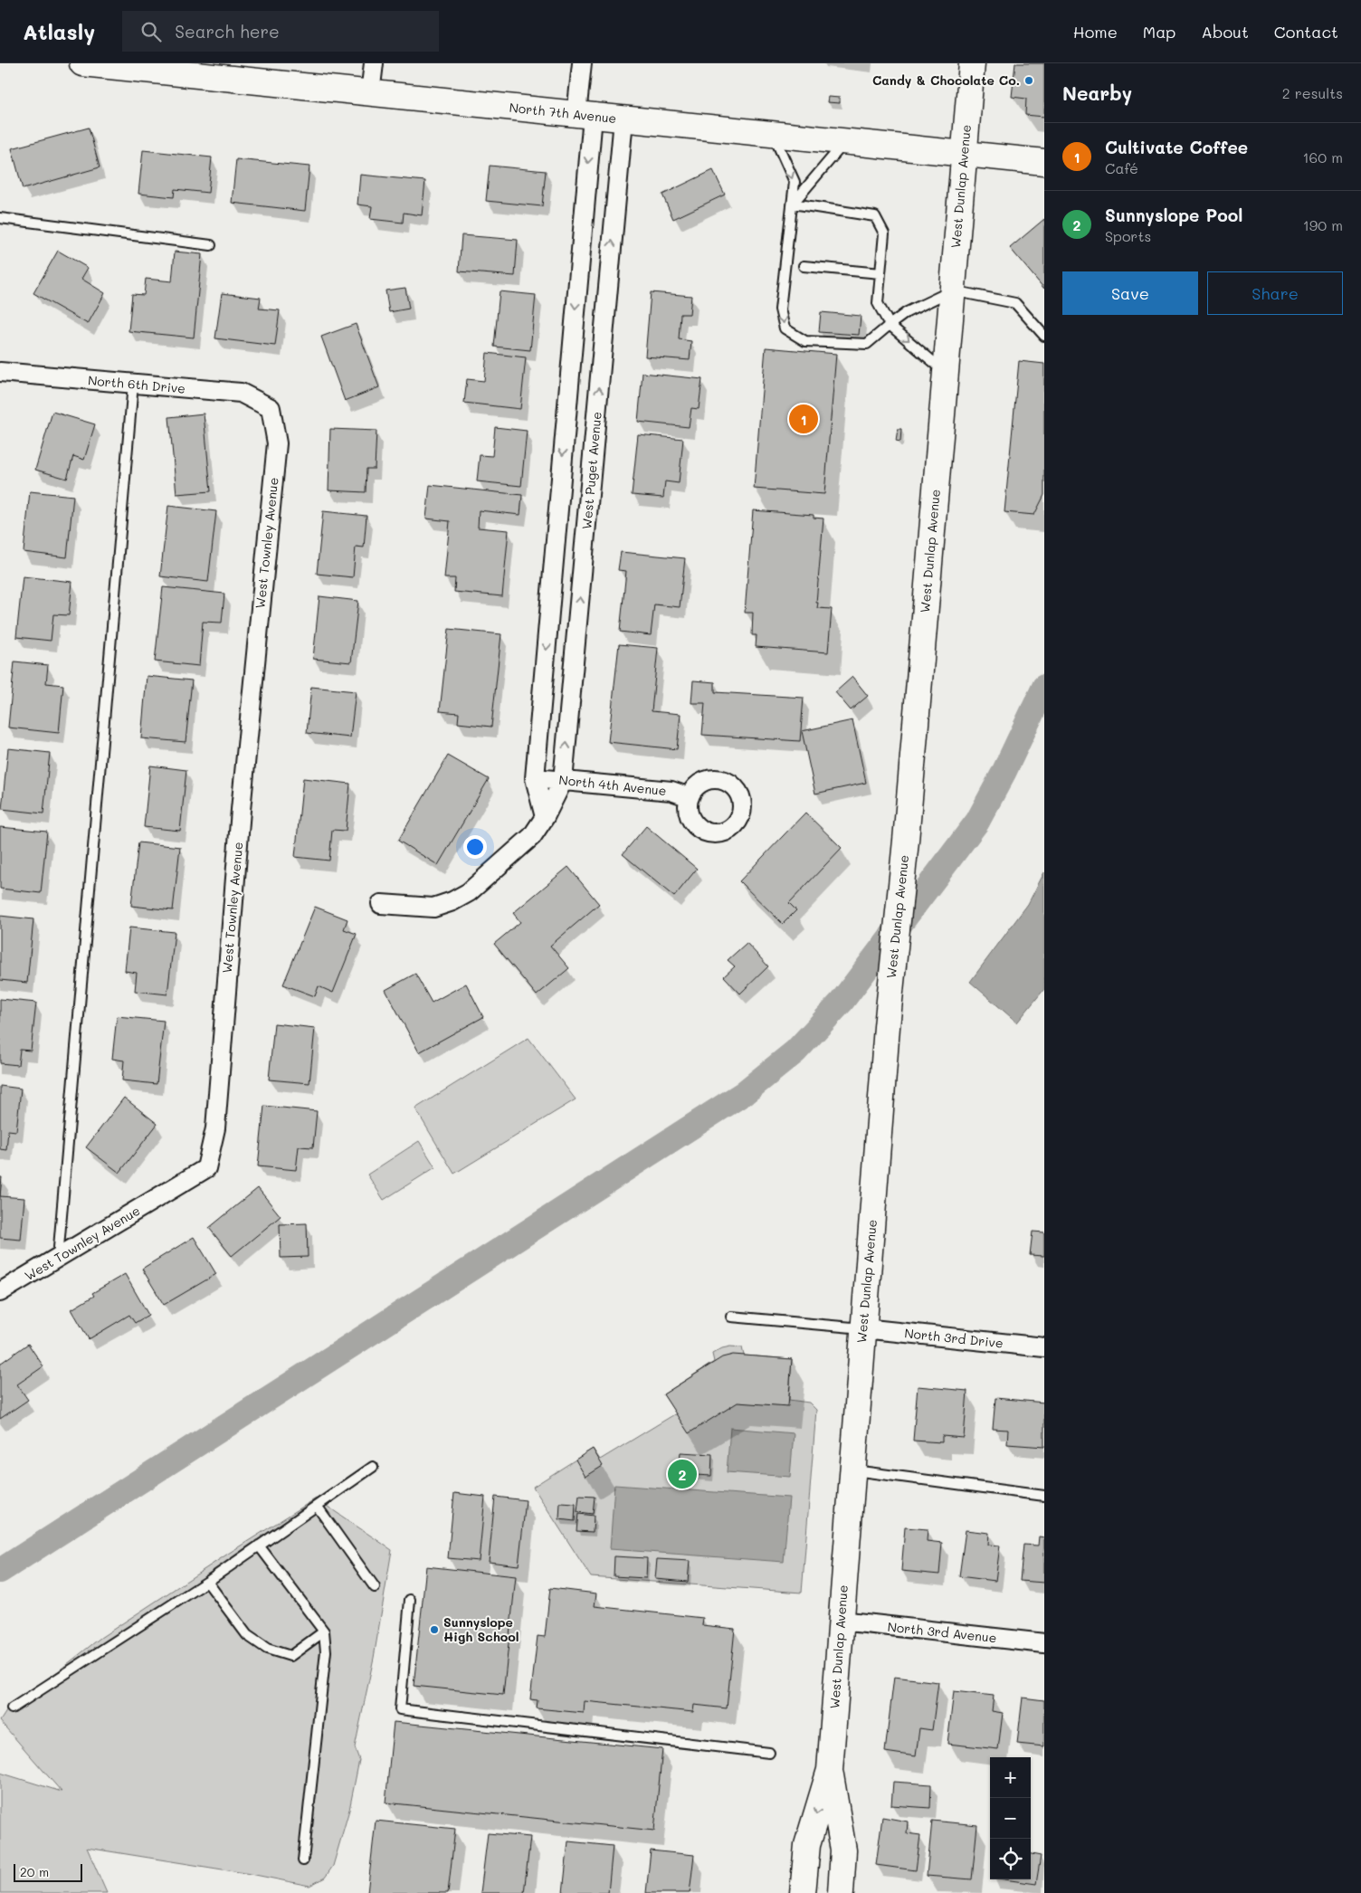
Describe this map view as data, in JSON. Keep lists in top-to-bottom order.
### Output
{
  "streets": {
    "main road": ["North 7th Avenue", "West Dunlap Avenue"],
    "street": [
      "North 6th Drive",
      "West Puget Avenue",
      "West Townley Avenue",
      "North 4th Avenue",
      "North 3rd Drive",
      "North 3rd Avenue"
    ]
  },
  "crossings": [
    ["North 7th Avenue", "West Dunlap Avenue"],
    ["North 7th Avenue", "West Puget Avenue"],
    ["West Dunlap Avenue", "North 3rd Drive"],
    ["West Dunlap Avenue", "North 3rd Avenue"],
    ["North 6th Drive", "West Townley Avenue"],
    ["West Puget Avenue", "North 4th Avenue"]
  ],
  "places": ["Candy & Chocolate Co.", "Sunnyslope High School"],
  "scale_bar": "20 m",
  "page": {
    "header": "Atlasly",
    "search": "Search here",
    "nav": [
      "Home",
      "Map",
      "About",
      "Contact"
    ],
    "heading": ["Nearby", "2 results"],
    "list": [
      {
        "mark": "1",
        "name": "Cultivate Coffee",
        "note": "Café",
        "value": "160 m"
      },
      {
        "mark": "2",
        "name": "Sunnyslope Pool",
        "note": "Sports",
        "value": "190 m"
      }
    ],
    "buttons": ["Save", "Share"],
    "pins": ["1", "2"],
    "map_buttons": ["+", "−"],
    "scale": "20 m"
  }
}
